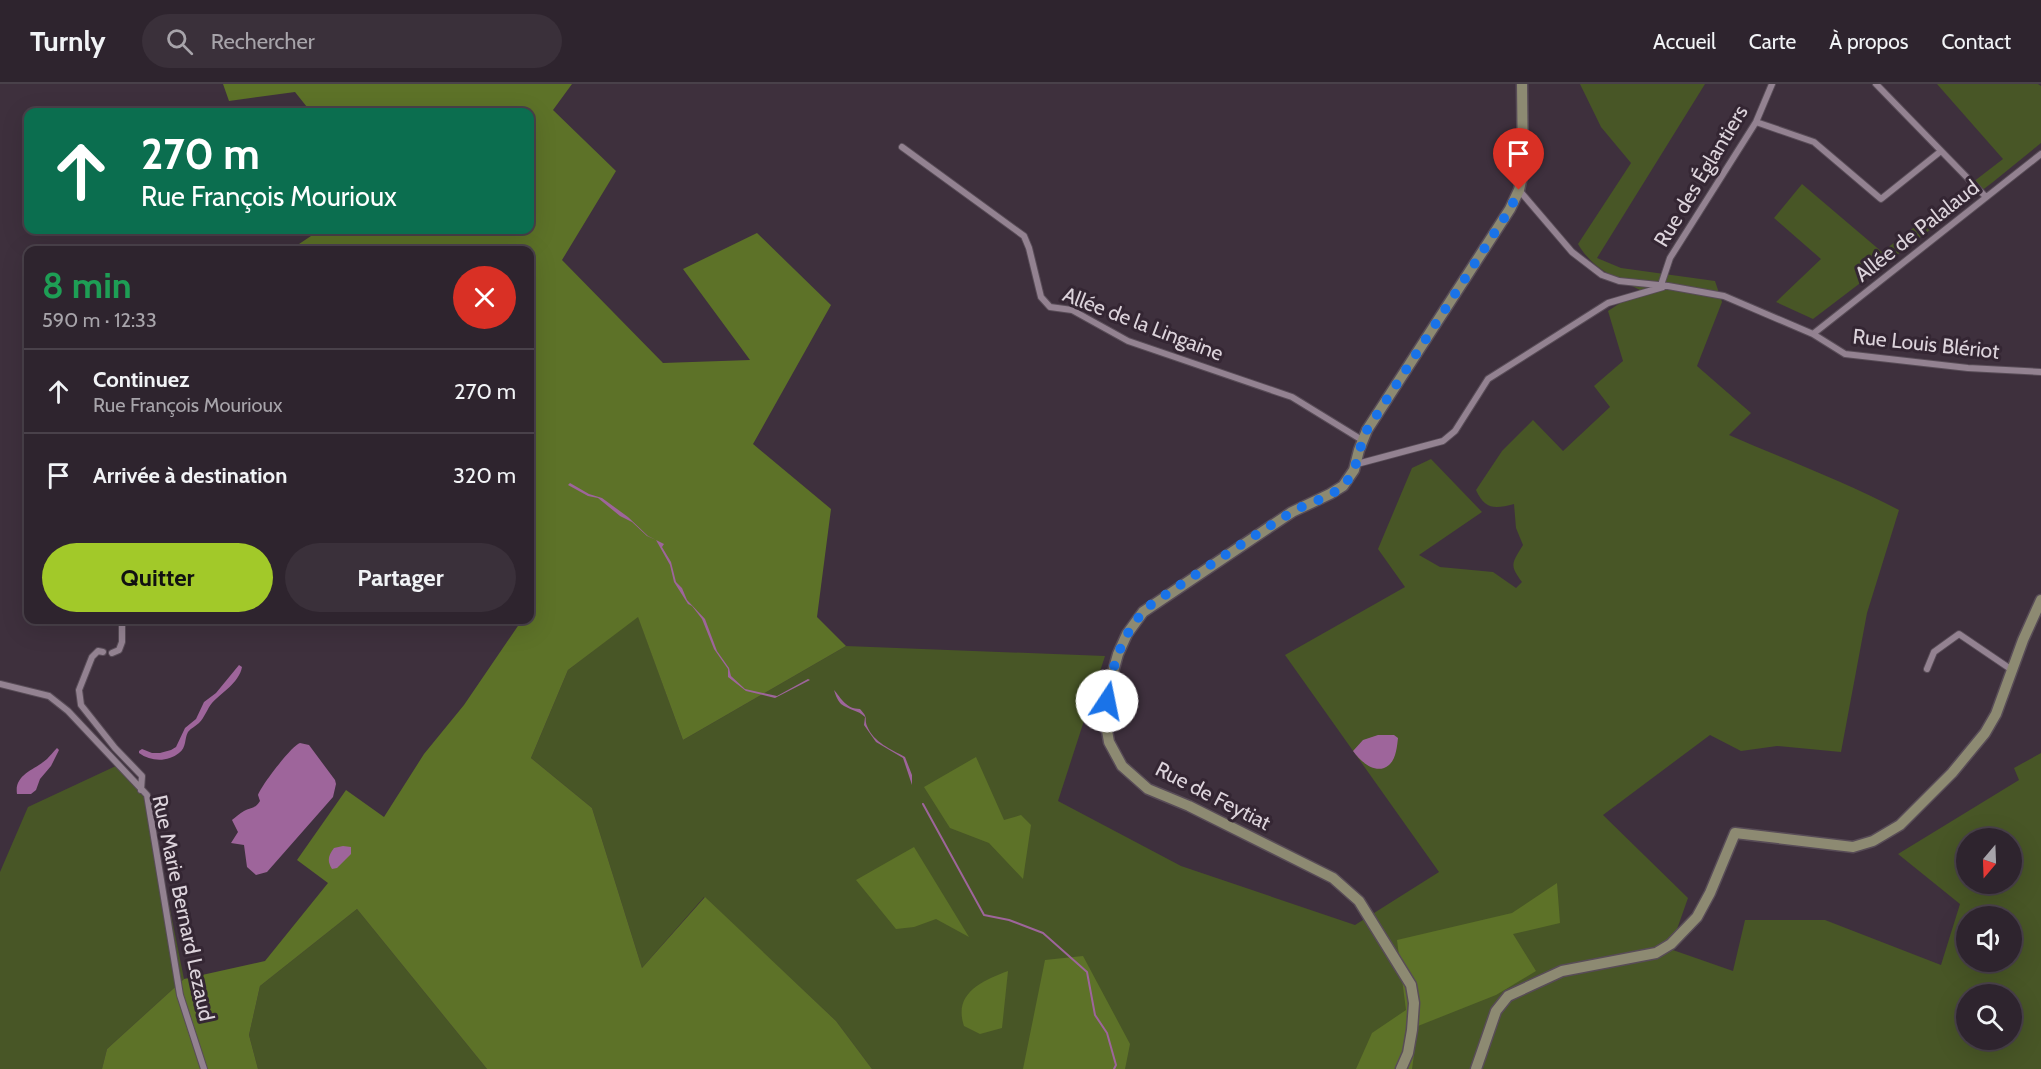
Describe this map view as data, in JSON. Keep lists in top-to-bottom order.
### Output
{
  "streets": {
    "street": [
      "Rue des Églantiers",
      "Allée de Palalaud",
      "Allée de la Lingaine",
      "Rue Louis Blériot",
      "Rue de Feytiat",
      "Rue Marie Bernard Lezaud"
    ]
  },
  "crossings": [
    ["Rue des Églantiers", "Rue Louis Blériot"],
    ["Allée de Palalaud", "Rue Louis Blériot"]
  ],
  "north": "bottom",
  "page": {
    "header": "Turnly",
    "search": "Rechercher",
    "nav": [
      "Accueil",
      "Carte",
      "À propos",
      "Contact"
    ],
    "turn": ["270 m", "Rue François Mourioux"],
    "heading": ["8 min", "590 m · 12:33"],
    "list": [
      {
        "name": "Continuez",
        "note": "Rue François Mourioux",
        "value": "270 m"
      },
      {
        "name": "Arrivée à destination",
        "value": "320 m"
      }
    ],
    "buttons": ["Quitter", "Partager"]
  }
}
